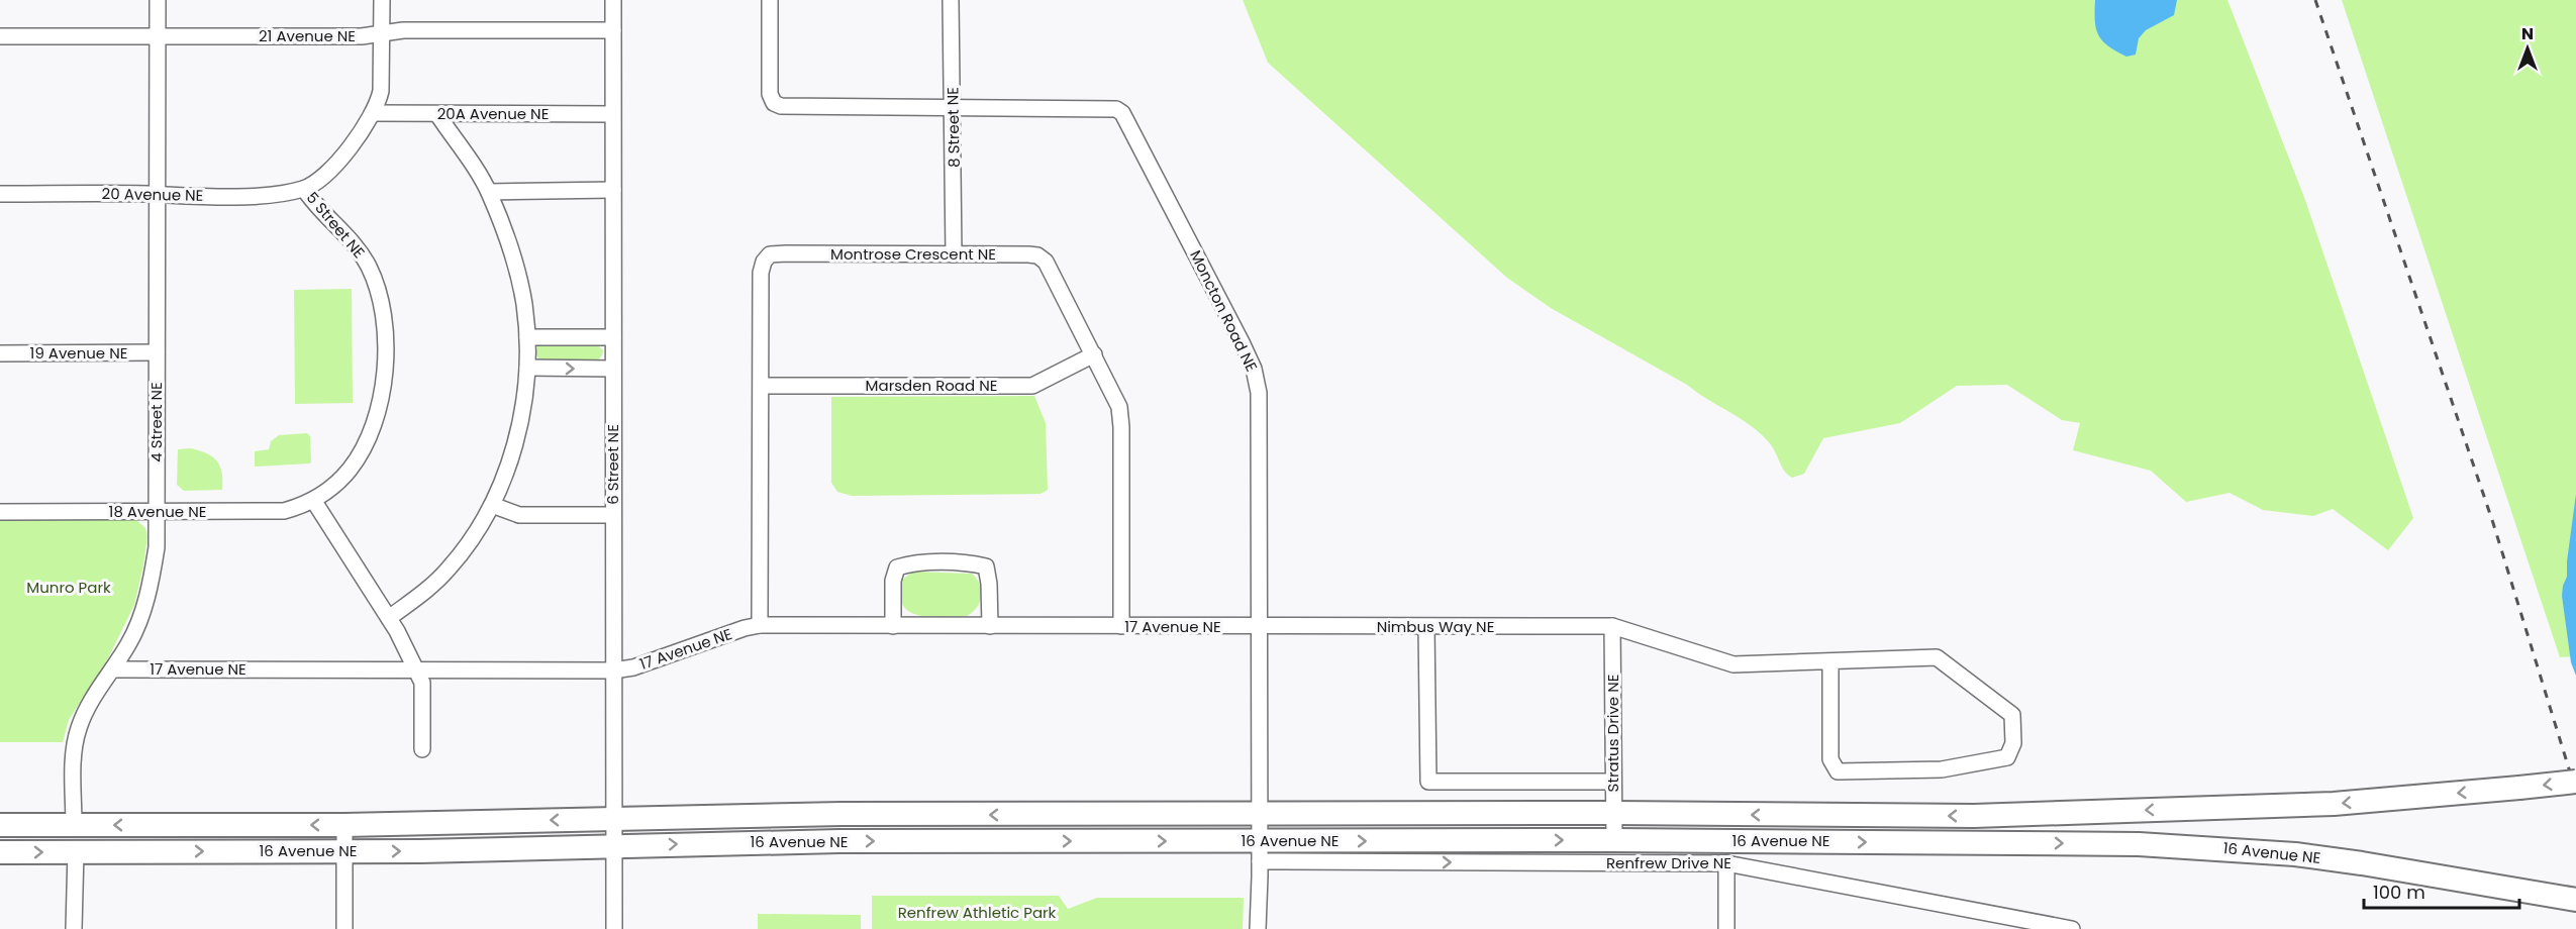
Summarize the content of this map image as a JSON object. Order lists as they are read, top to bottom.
{
  "streets": {
    "highway": ["16 Avenue NE"],
    "street": [
      "21 Avenue NE",
      "20A Avenue NE",
      "8 Street NE",
      "20 Avenue NE",
      "5 Street NE",
      "Montrose Crescent NE",
      "Moncton Road NE",
      "19 Avenue NE",
      "Marsden Road NE",
      "4 Street NE",
      "6 Street NE",
      "18 Avenue NE",
      "17 Avenue NE",
      "Nimbus Way NE",
      "Stratus Drive NE",
      "Renfrew Drive NE"
    ]
  },
  "crossings": [
    ["21 Avenue NE", "5 Street NE"],
    ["21 Avenue NE", "4 Street NE"],
    ["21 Avenue NE", "6 Street NE"],
    ["20A Avenue NE", "5 Street NE"],
    ["20A Avenue NE", "6 Street NE"],
    ["8 Street NE", "Montrose Crescent NE"],
    ["8 Street NE", "Moncton Road NE"],
    ["20 Avenue NE", "5 Street NE"],
    ["20 Avenue NE", "4 Street NE"],
    ["5 Street NE", "18 Avenue NE"],
    ["Montrose Crescent NE", "Marsden Road NE"],
    ["Montrose Crescent NE", "17 Avenue NE"],
    ["Moncton Road NE", "17 Avenue NE"],
    ["Moncton Road NE", "Nimbus Way NE"],
    ["Moncton Road NE", "16 Avenue NE"],
    ["Moncton Road NE", "Renfrew Drive NE"],
    ["19 Avenue NE", "4 Street NE"],
    ["4 Street NE", "18 Avenue NE"],
    ["4 Street NE", "17 Avenue NE"],
    ["4 Street NE", "16 Avenue NE"],
    ["6 Street NE", "17 Avenue NE"],
    ["6 Street NE", "16 Avenue NE"],
    ["17 Avenue NE", "Nimbus Way NE"],
    ["Nimbus Way NE", "Stratus Drive NE"],
    ["Stratus Drive NE", "16 Avenue NE"],
    ["16 Avenue NE", "Renfrew Drive NE"]
  ],
  "one_way": ["Renfrew Drive NE"],
  "parks": ["Munro Park", "Renfrew Athletic Park"],
  "scale_bar": "100 m",
  "north": "top"
}
